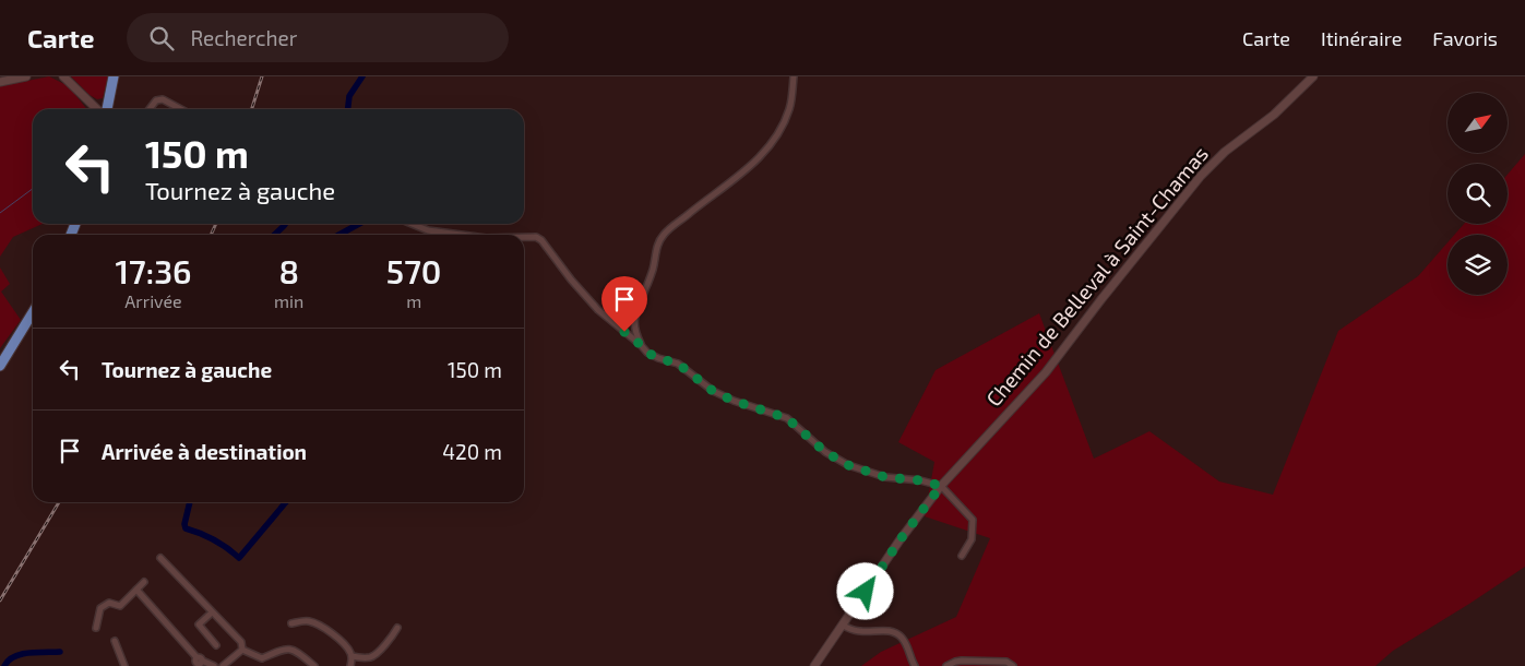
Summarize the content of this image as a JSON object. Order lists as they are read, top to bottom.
{
  "streets": {
    "street": ["Chemin de Belleval à Saint-Chamas"]
  },
  "north": "top right",
  "page": {
    "header": "Carte",
    "search": "Rechercher",
    "nav": ["Carte", "Itinéraire", "Favoris"],
    "turn": ["150 m", "Tournez à gauche"],
    "eta": [
      "17:36",
      "Arrivée",
      "8",
      "min",
      "570",
      "m"
    ],
    "list": [
      {
        "name": "Tournez à gauche",
        "value": "150 m"
      },
      {
        "name": "Arrivée à destination",
        "value": "420 m"
      }
    ]
  }
}
